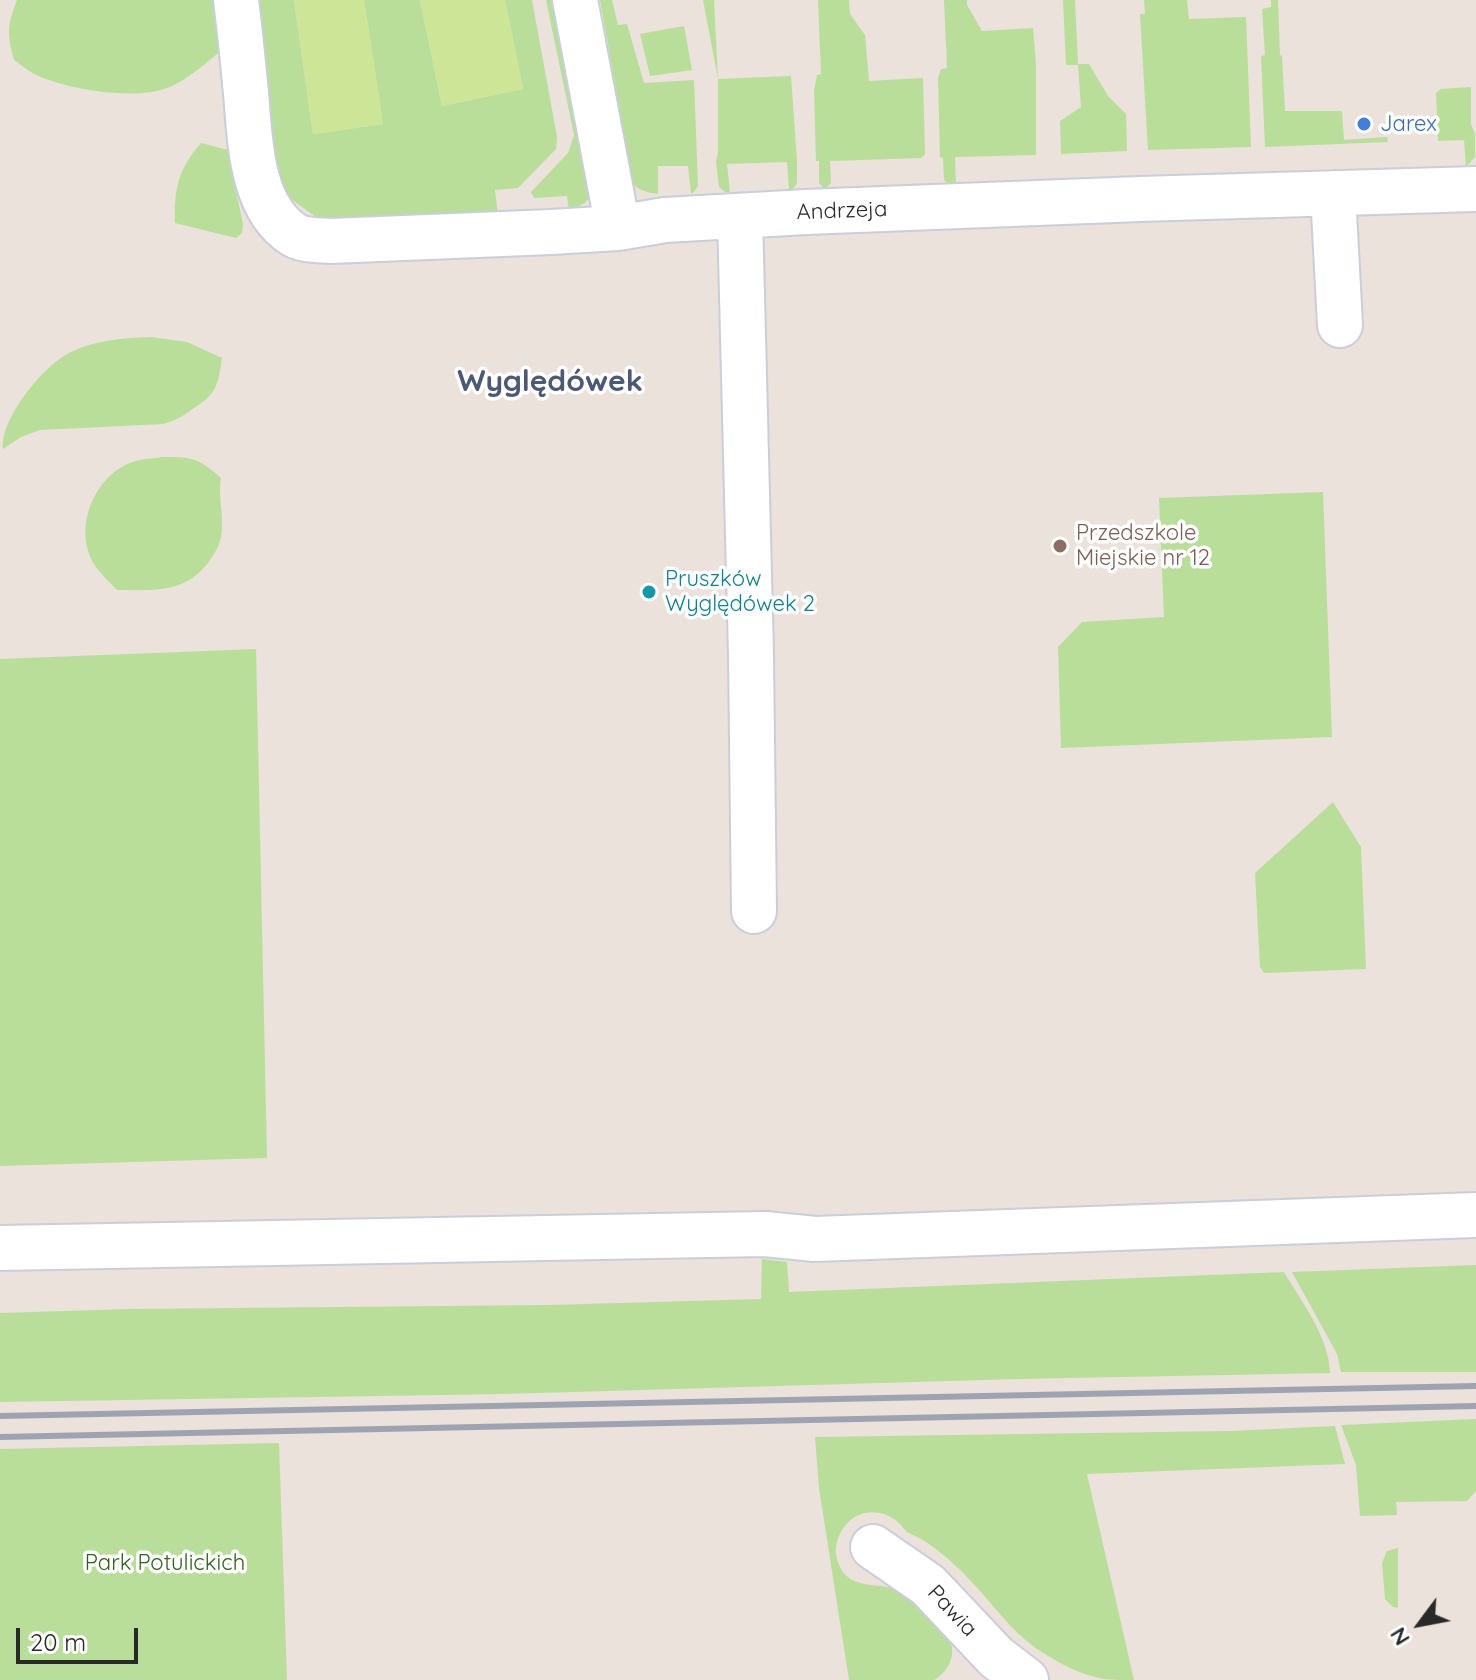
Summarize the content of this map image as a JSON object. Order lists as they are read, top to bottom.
{
  "streets": {
    "street": ["Andrzeja", "Pawia"]
  },
  "districts": ["Wyględówek"],
  "parks": ["Park Potulickich"],
  "places": ["Jarex", "Przedszkole Miejskie nr 12", "Pruszków Wyględówek 2"],
  "scale_bar": "20 m",
  "north": "bottom left"
}
